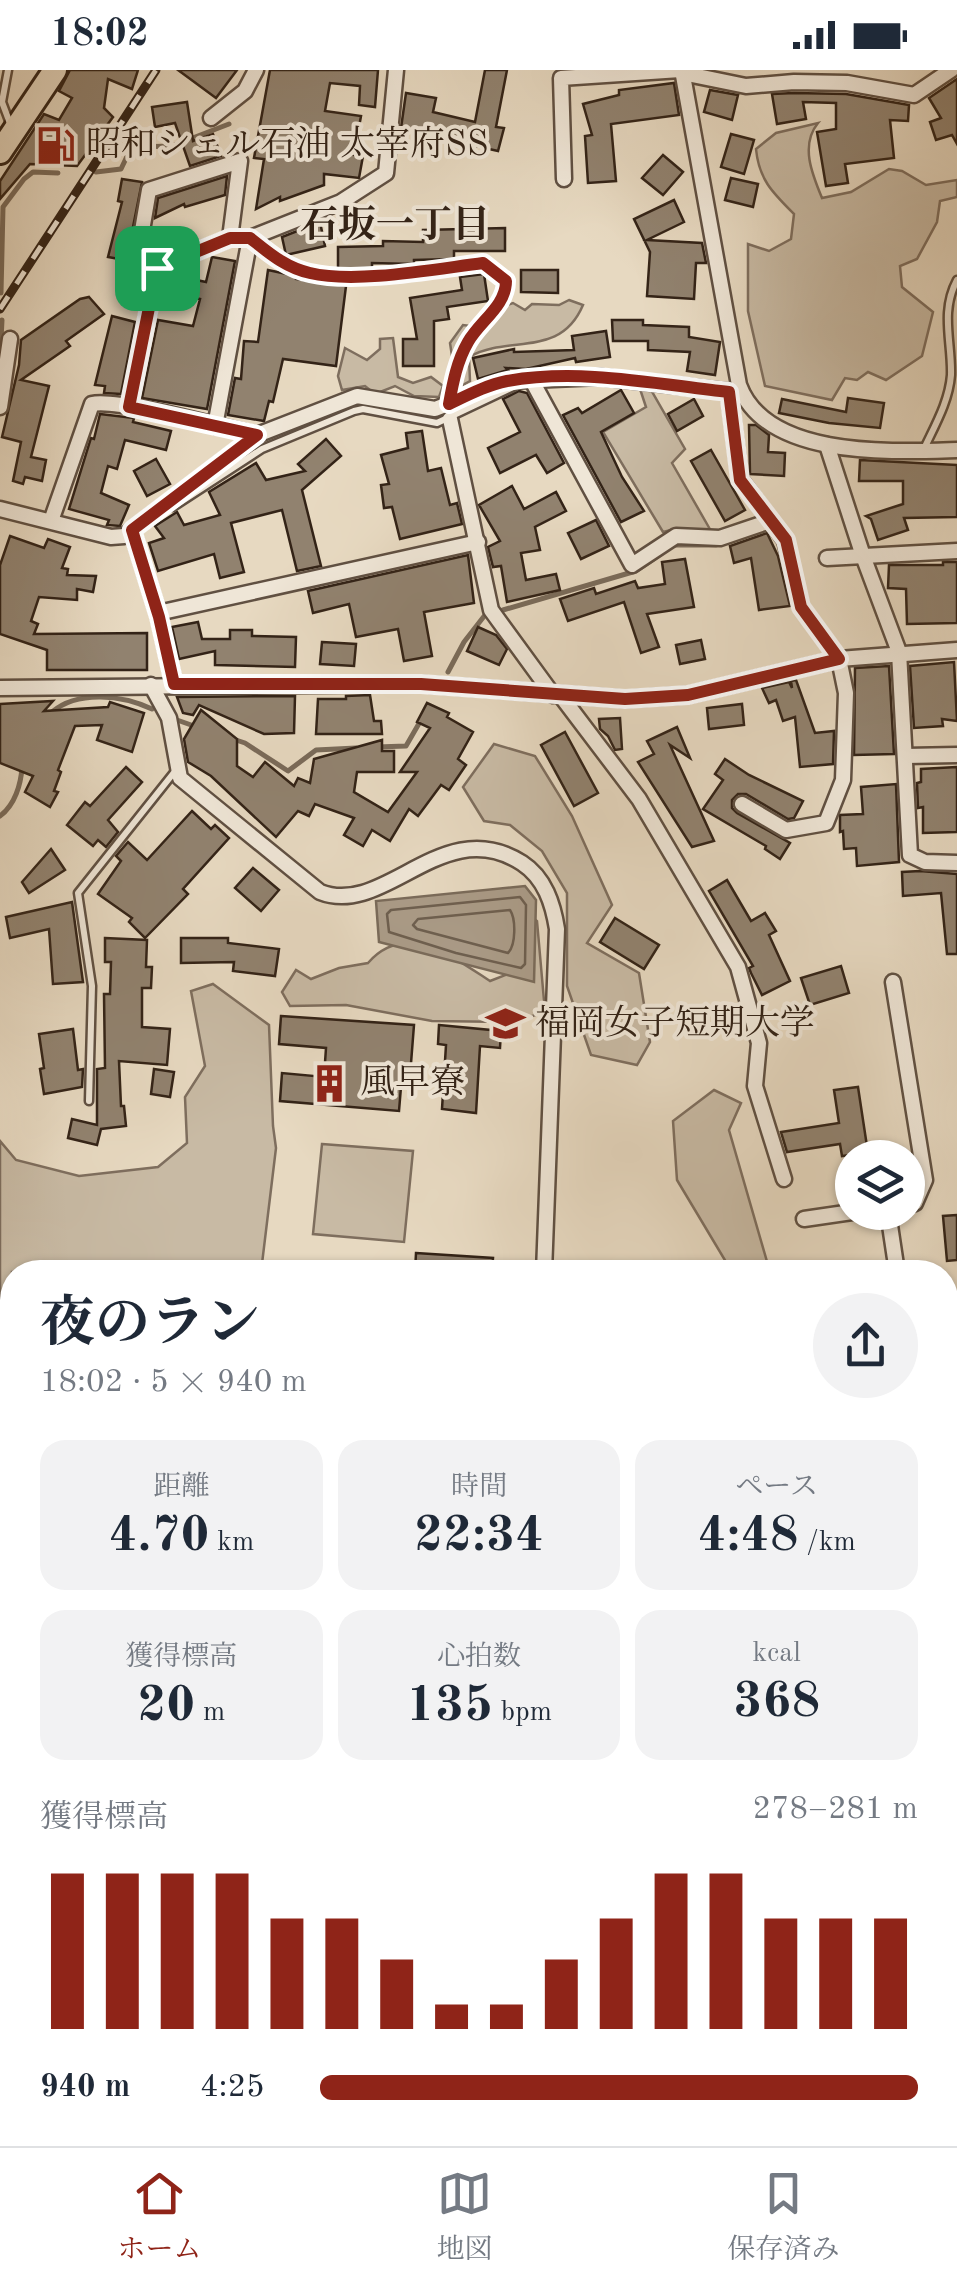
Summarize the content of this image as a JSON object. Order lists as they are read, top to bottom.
{
  "districts": ["石坂一丁目"],
  "places": {
    "fuel station": ["昭和シェル石油 太宰府SS"],
    "school or university": ["福岡女子短期大学"],
    "building": ["風早寮"]
  },
  "page": {
    "status": "18:02",
    "heading": ["夜のラン", "18:02 · 5 × 940 m"],
    "stats": [
      ["距離", "4.70 km"],
      ["時間", "22:34"],
      ["ペース", "4:48 /km"],
      ["獲得標高", "20 m"],
      ["心拍数", "135 bpm"],
      ["kcal", "368"]
    ],
    "chart": ["獲得標高", "278–281 m"],
    "list": [
      {
        "name": "940 m",
        "note": "4:25"
      }
    ],
    "tabs": ["ホーム", "地図", "保存済み"]
  }
}
